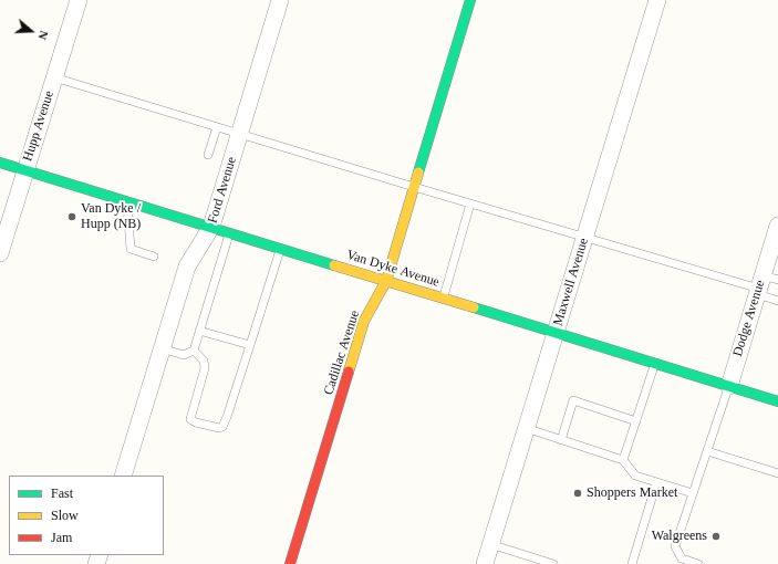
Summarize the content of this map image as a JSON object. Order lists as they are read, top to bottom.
{
  "streets": {
    "main road": ["Van Dyke Avenue", "Cadillac Avenue"],
    "street": [
      "Hupp Avenue",
      "Ford Avenue",
      "Maxwell Avenue",
      "Dodge Avenue"
    ]
  },
  "crossings": [
    ["Hupp Avenue", "Van Dyke Avenue"],
    ["Ford Avenue", "Van Dyke Avenue"],
    ["Van Dyke Avenue", "Maxwell Avenue"],
    ["Van Dyke Avenue", "Dodge Avenue"],
    ["Van Dyke Avenue", "Cadillac Avenue"]
  ],
  "places": ["Van Dyke / Hupp (NB)", "Shoppers Market", "Walgreens"],
  "legend": ["Fast", "Slow", "Jam"],
  "north": "right"
}
